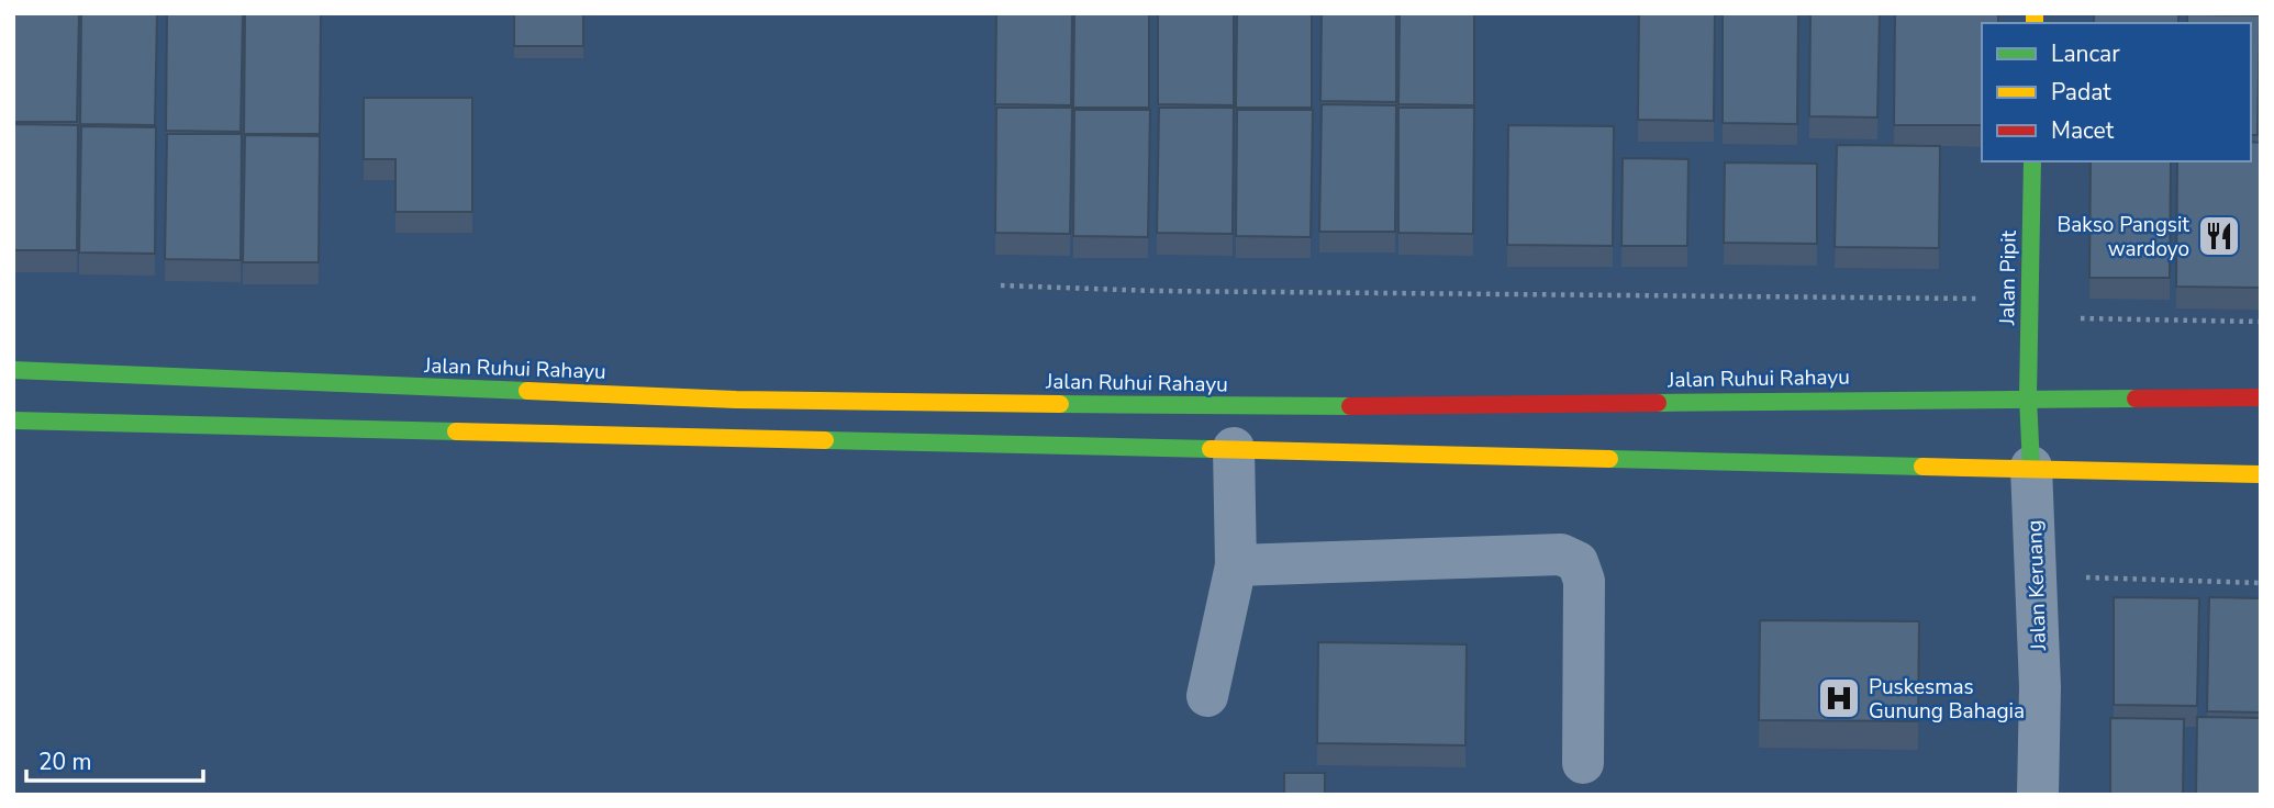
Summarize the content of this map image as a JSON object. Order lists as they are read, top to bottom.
{
  "streets": {
    "main road": ["Jalan Pipit", "Jalan Ruhui Rahayu"],
    "street": ["Jalan Keruang"]
  },
  "crossings": [
    ["Jalan Pipit", "Jalan Ruhui Rahayu"],
    ["Jalan Pipit", "Jalan Keruang"]
  ],
  "places": {
    "restaurant": ["Bakso Pangsit wardoyo"],
    "hospital": ["Puskesmas Gunung Bahagia"]
  },
  "legend": ["Lancar", "Padat", "Macet"],
  "scale_bar": "20 m"
}
